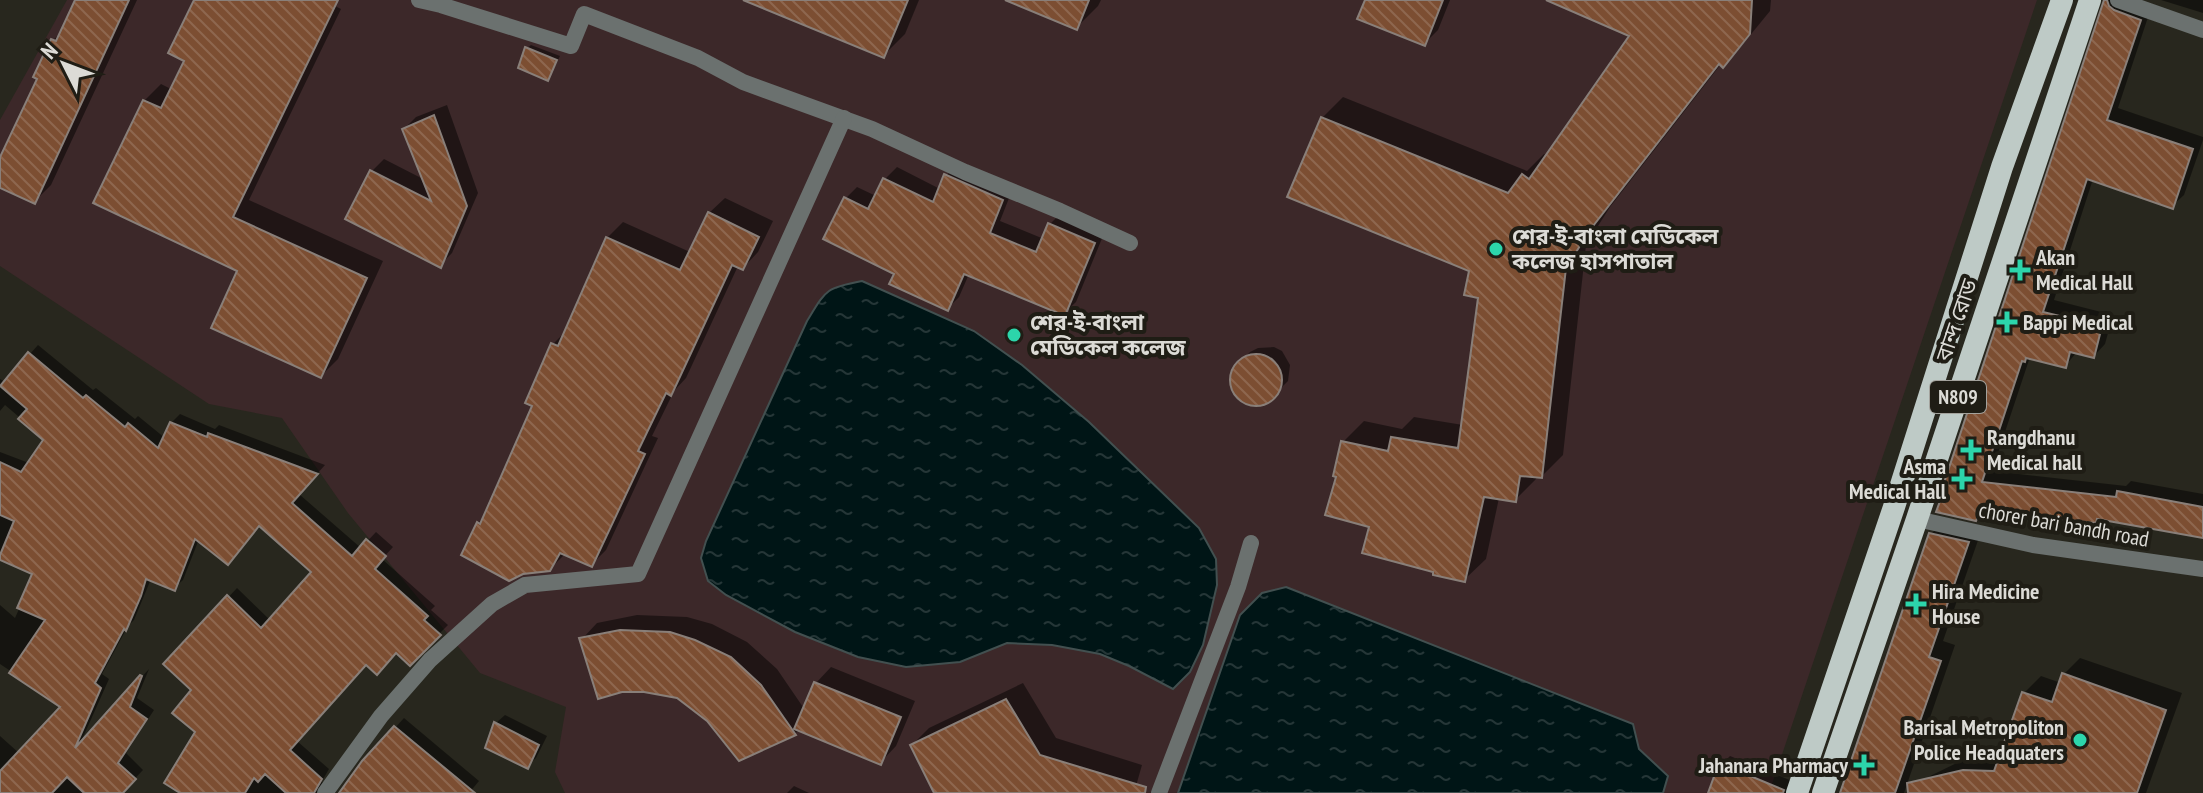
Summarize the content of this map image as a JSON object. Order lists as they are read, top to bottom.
{
  "streets": {
    "highway": ["বান্দ রোড", "N809"],
    "street": ["chorer bari bandh road"]
  },
  "crossings": [
    ["বান্দ রোড", "chorer bari bandh road"]
  ],
  "places": {
    "other": ["শের-ই-বাংলা মেডিকেল কলেজ হাসপাতাল", "শের-ই-বাংলা মেডিকেল কলেজ", "Barisal Metropoliton Police Headquaters"],
    "health": [
      "Akan Medical Hall",
      "Bappi Medical",
      "Rangdhanu Medical hall",
      "Asma Medical Hall",
      "Hira Medicine House",
      "Jahanara Pharmacy"
    ]
  },
  "north": "top left"
}
